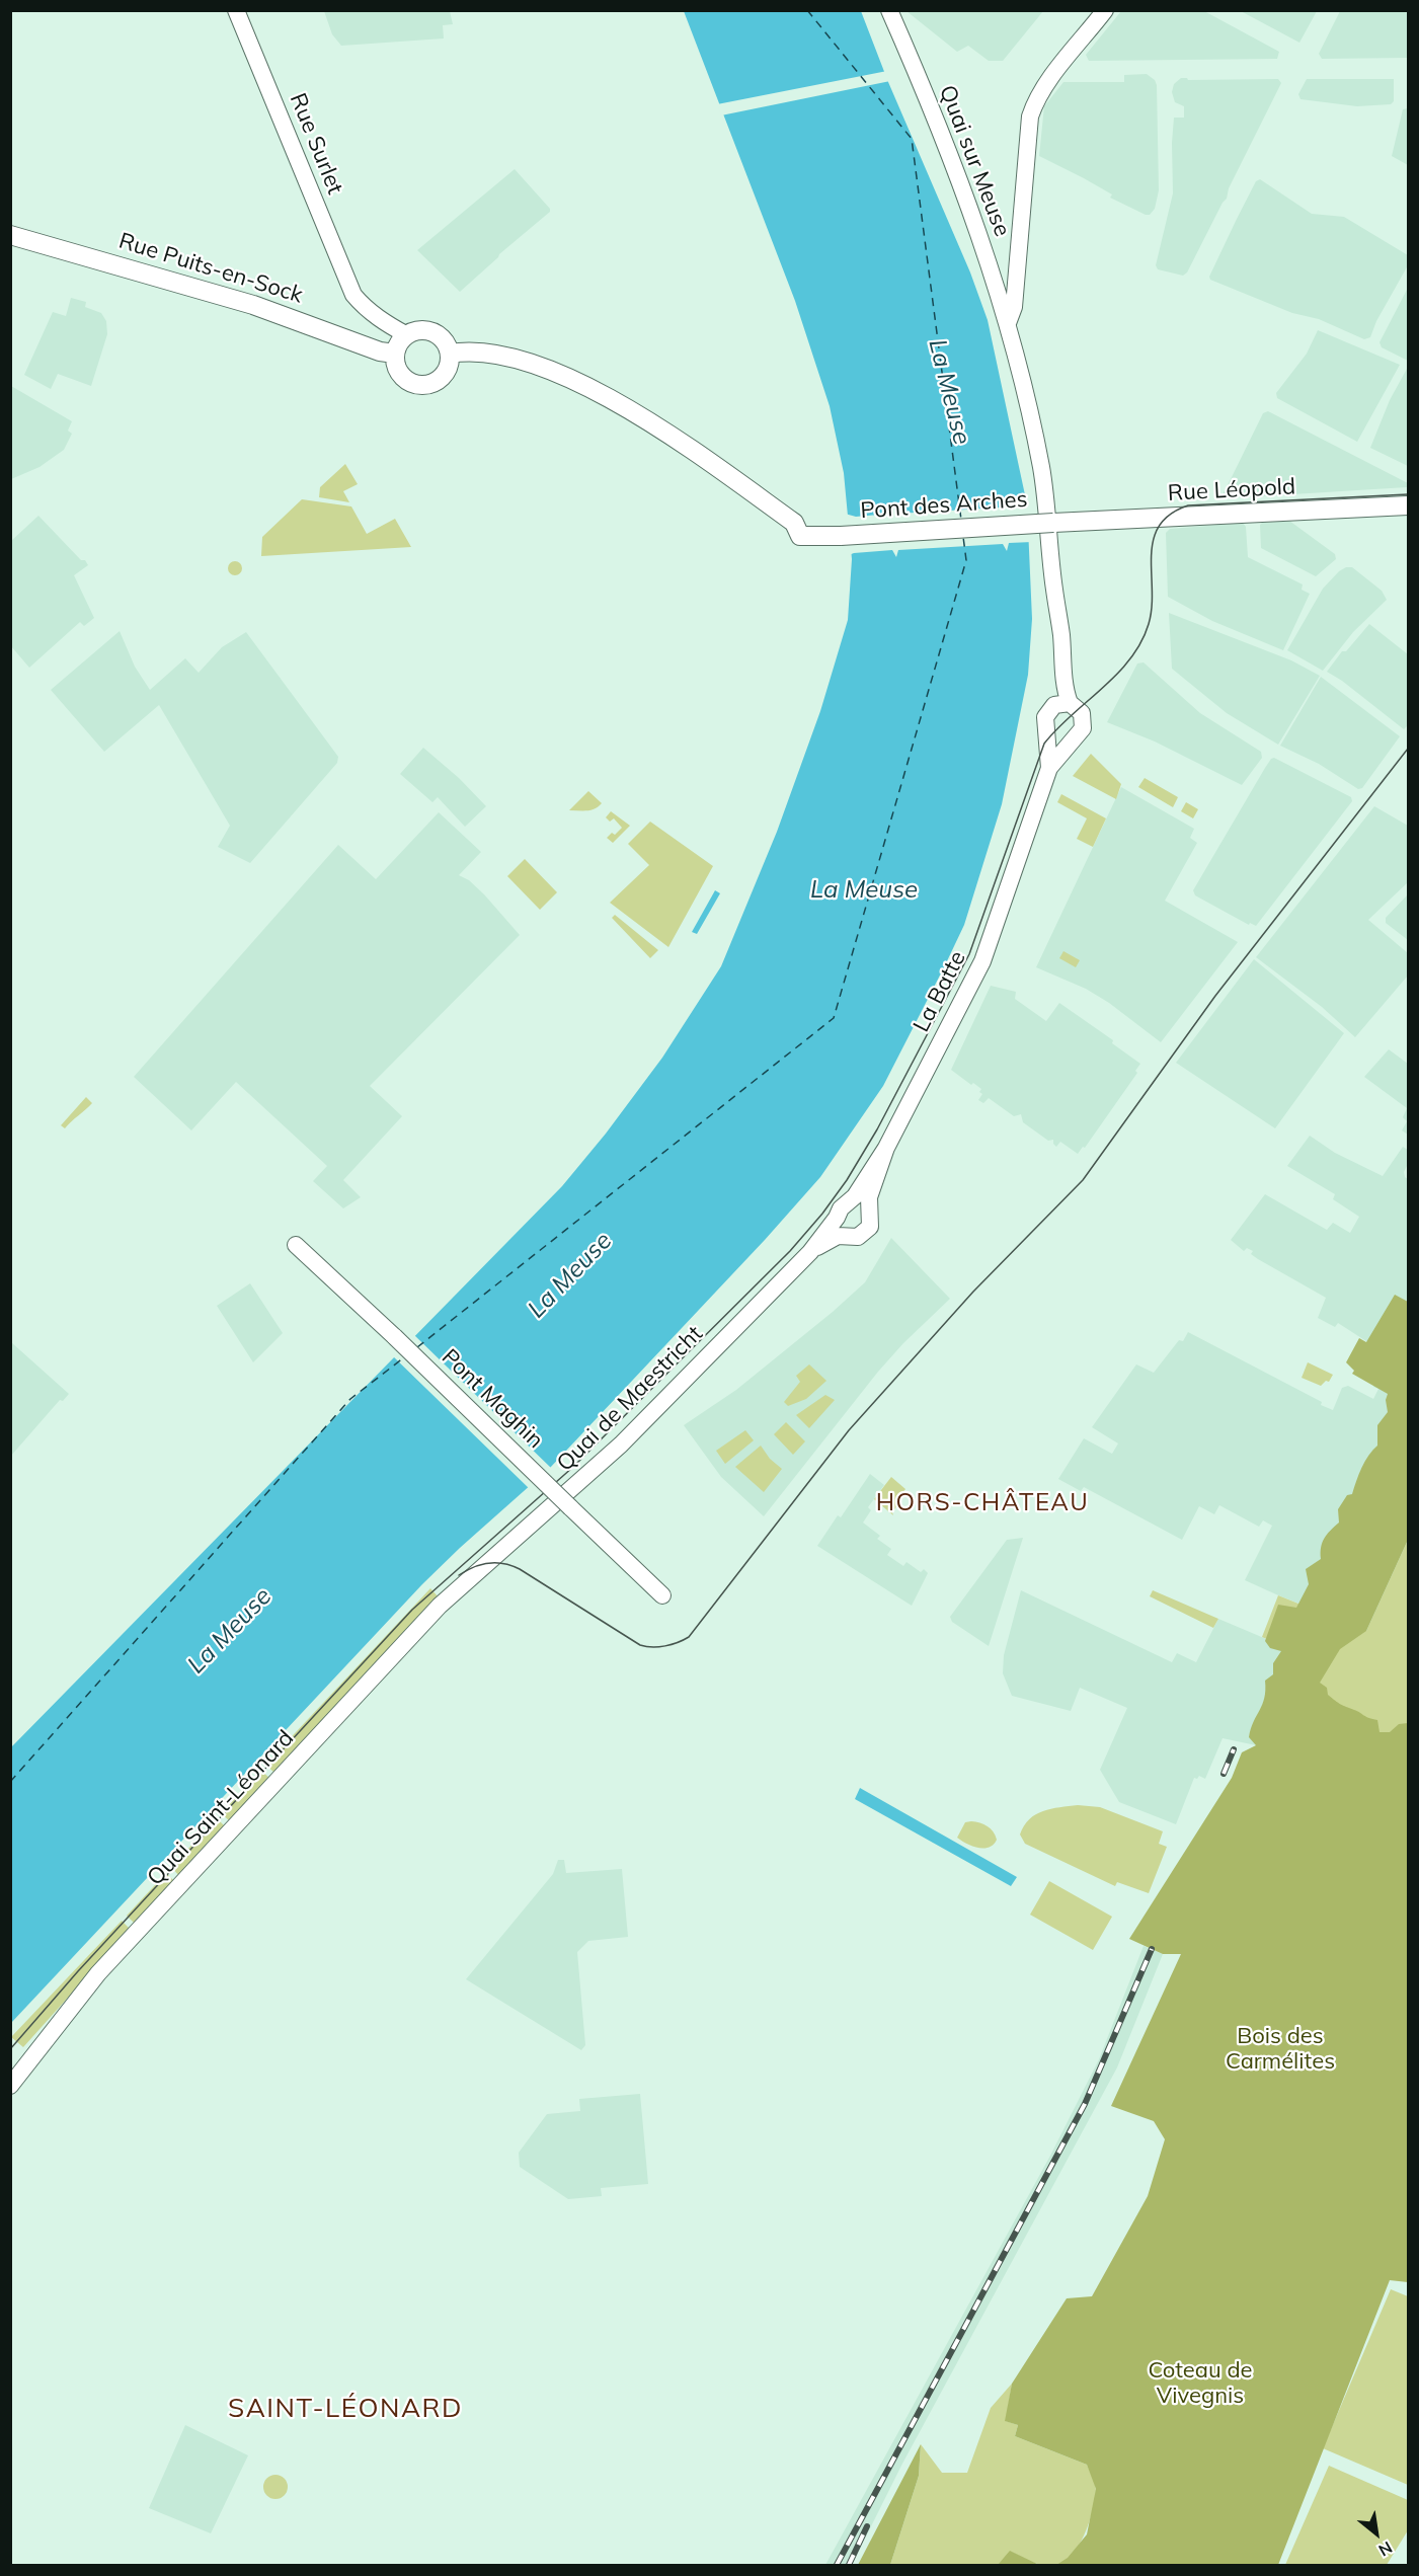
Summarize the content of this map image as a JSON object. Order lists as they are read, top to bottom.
{
  "streets": {
    "main road": [
      "Rue Surlet",
      "Quai sur Meuse",
      "Rue Puits-en-Sock",
      "Rue Léopold",
      "Pont des Arches",
      "La Batte",
      "Pont Maghin",
      "Quai de Maestricht",
      "Quai Saint-Léonard"
    ]
  },
  "crossings": [
    ["Rue Surlet", "Rue Puits-en-Sock"],
    ["Rue Surlet", "Pont des Arches"],
    ["Quai sur Meuse", "Rue Léopold"],
    ["Quai sur Meuse", "Pont des Arches"],
    ["Rue Puits-en-Sock", "Pont des Arches"],
    ["Rue Léopold", "Pont des Arches"],
    ["La Batte", "Quai de Maestricht"],
    ["Quai de Maestricht", "Quai Saint-Léonard"]
  ],
  "districts": ["HORS-CHÂTEAU", "SAINT-LÉONARD"],
  "water": ["La Meuse"],
  "parks": ["Bois des Carmélites", "Coteau de Vivegnis"],
  "north": "bottom right"
}
